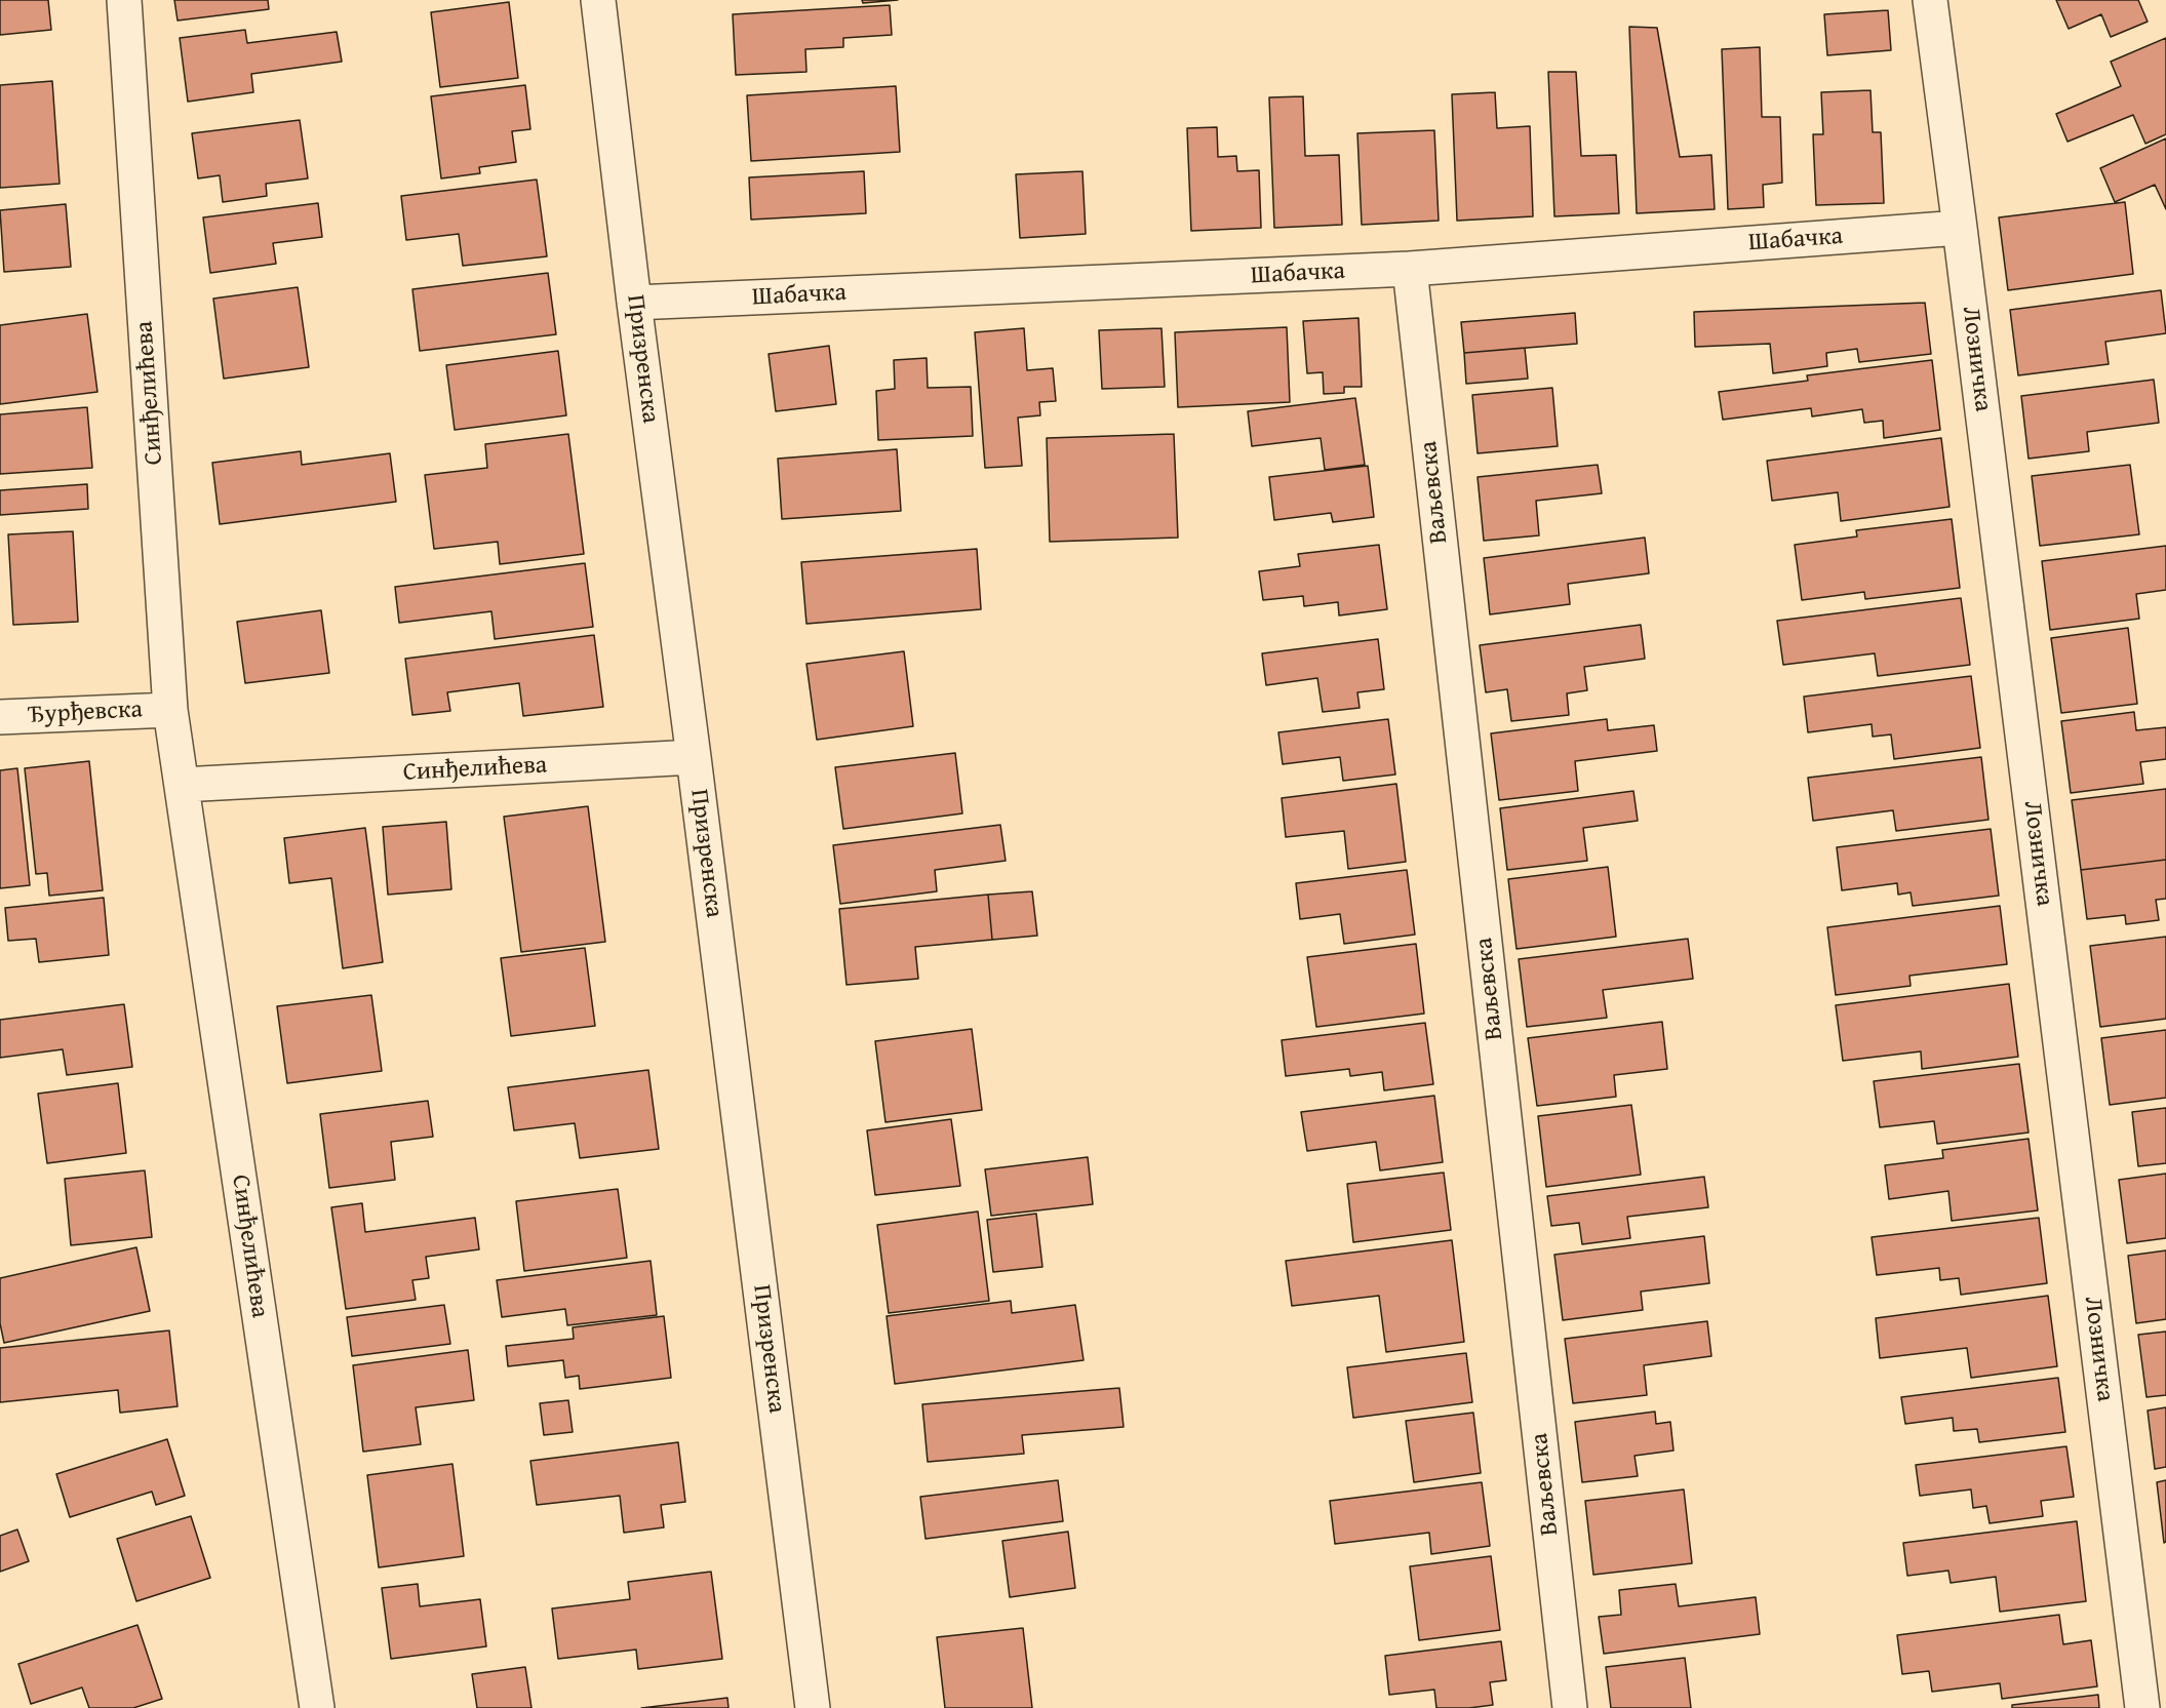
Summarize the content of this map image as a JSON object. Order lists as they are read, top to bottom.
{
  "streets": {
    "street": [
      "Шабачка",
      "Призренска",
      "Лозничка",
      "Синђелићева",
      "Ваљевска",
      "Ђурђевска"
    ]
  },
  "crossings": [
    ["Шабачка", "Призренска"],
    ["Шабачка", "Лозничка"],
    ["Шабачка", "Ваљевска"],
    ["Призренска", "Синђелићева"],
    ["Синђелићева", "Ђурђевска"]
  ]
}
